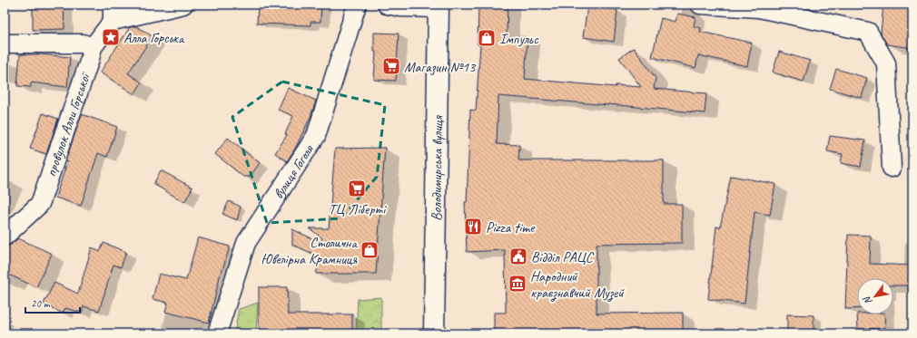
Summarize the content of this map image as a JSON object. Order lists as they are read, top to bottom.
{
  "streets": {
    "main road": ["Володимирська вулиця"],
    "street": ["провулок Алли Горської", "вулиця Гоголя"]
  },
  "places": {
    "place": ["Алла Горська"],
    "shop": ["Імпульс", "Столична Ювелірна Крамниця"],
    "supermarket": ["Магазин №13", "ТЦ Ліберті"],
    "restaurant": ["Pizza time"],
    "public building": ["Відділ РАЦС"],
    "museum": ["Народний краєзнавчий Музей"]
  },
  "scale_bar": "20 m",
  "north": "bottom left"
}
